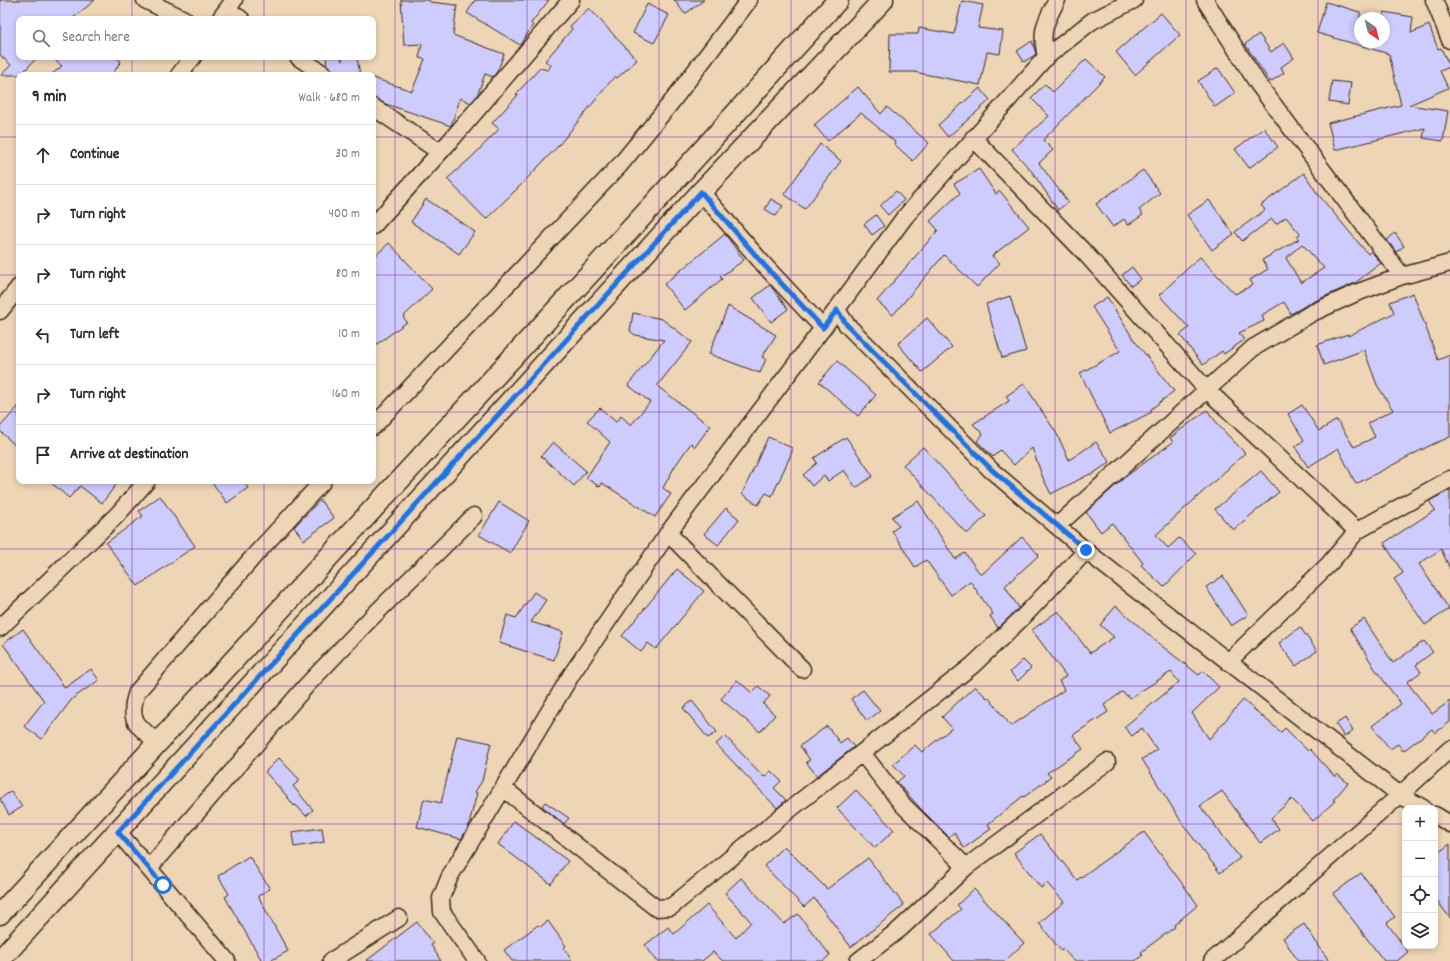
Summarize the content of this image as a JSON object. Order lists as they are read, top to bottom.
{
  "north": "bottom right",
  "page": {
    "search": "Search here",
    "heading": ["9 min", "Walk · 680 m"],
    "list": [
      ["Continue", "30 m"],
      ["Turn right", "400 m"],
      ["Turn right", "80 m"],
      ["Turn left", "10 m"],
      ["Turn right", "160 m"],
      "Arrive at destination"
    ],
    "map_buttons": ["+", "−"]
  }
}
